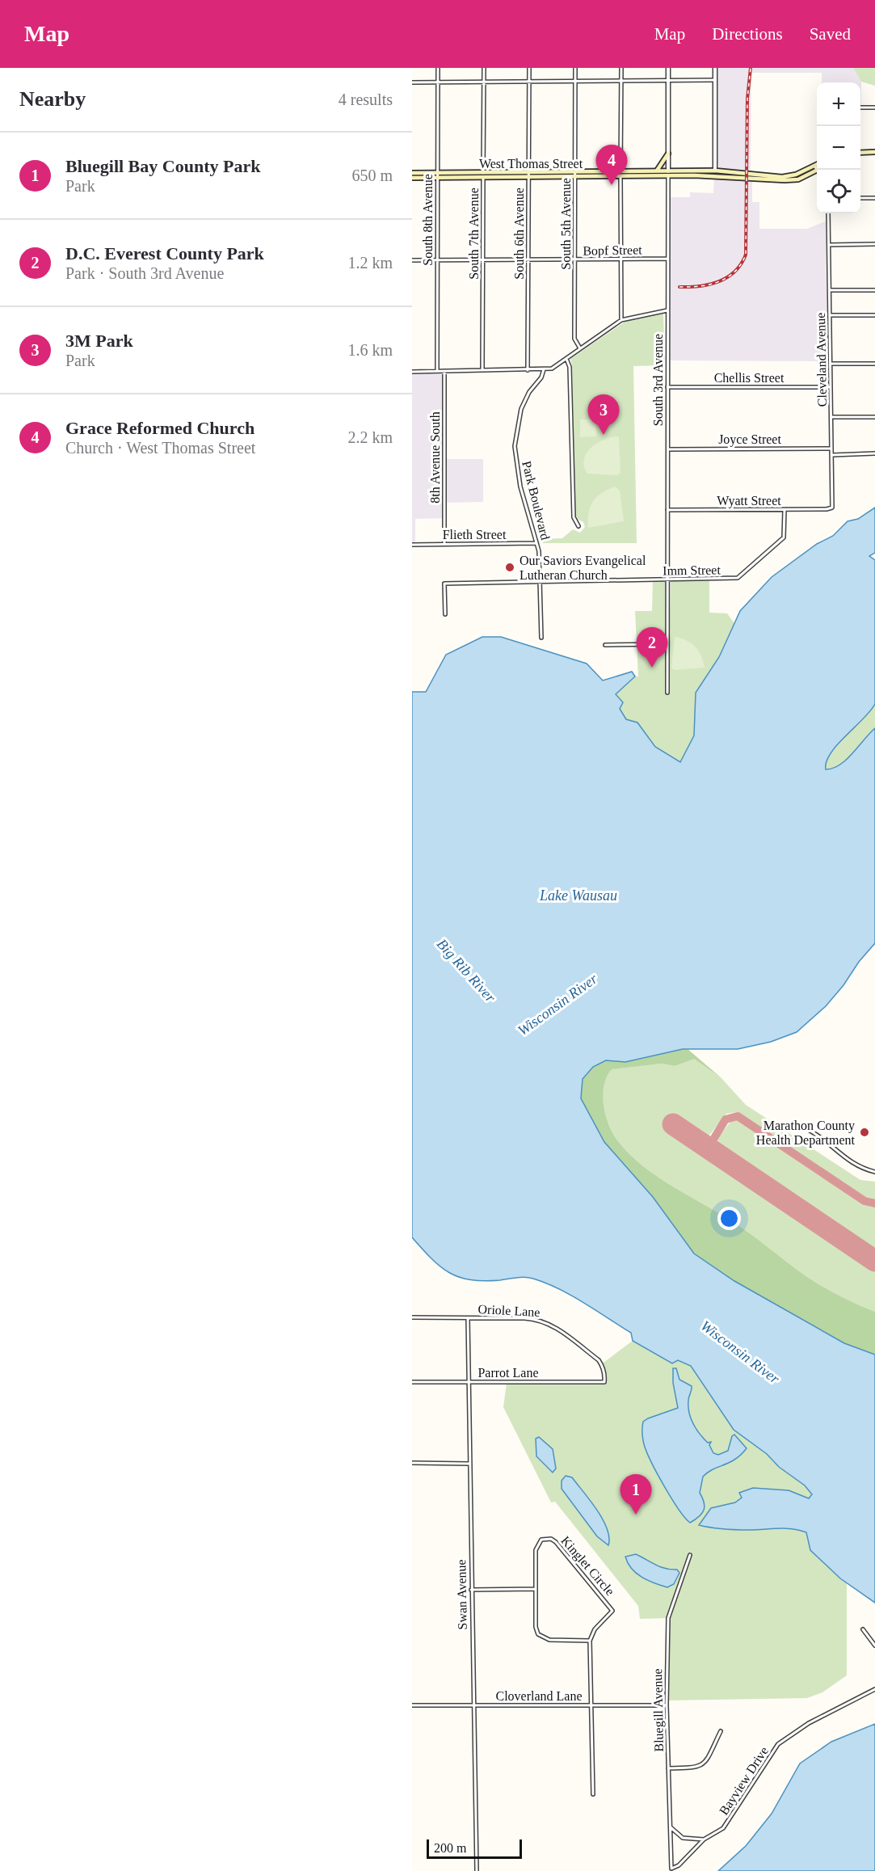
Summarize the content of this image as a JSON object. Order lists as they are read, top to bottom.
{
  "streets": {
    "main road": ["West Thomas Street"],
    "street": [
      "South 8th Avenue",
      "South 5th Avenue",
      "South 7th Avenue",
      "South 6th Avenue",
      "Bopf Street",
      "Cleveland Avenue",
      "Chellis Street",
      "South 3rd Avenue",
      "Joyce Street",
      "8th Avenue South",
      "Park Boulevard",
      "Wyatt Street",
      "Flieth Street",
      "Imm Street",
      "Oriole Lane",
      "Parrot Lane",
      "Kinglet Circle",
      "Swan Avenue",
      "Cloverland Lane",
      "Bluegill Avenue",
      "Bayview Drive"
    ]
  },
  "crossings": [
    ["West Thomas Street", "South 8th Avenue"],
    ["West Thomas Street", "South 5th Avenue"],
    ["West Thomas Street", "South 7th Avenue"],
    ["West Thomas Street", "South 6th Avenue"],
    ["West Thomas Street", "South 3rd Avenue"],
    ["South 8th Avenue", "Bopf Street"],
    ["South 5th Avenue", "Bopf Street"],
    ["South 7th Avenue", "Bopf Street"],
    ["South 6th Avenue", "Bopf Street"],
    ["Bopf Street", "South 3rd Avenue"],
    ["Cleveland Avenue", "Chellis Street"],
    ["Cleveland Avenue", "Joyce Street"],
    ["Cleveland Avenue", "Wyatt Street"],
    ["Chellis Street", "South 3rd Avenue"],
    ["South 3rd Avenue", "Joyce Street"],
    ["South 3rd Avenue", "Wyatt Street"],
    ["South 3rd Avenue", "Imm Street"],
    ["8th Avenue South", "Flieth Street"],
    ["Park Boulevard", "Flieth Street"],
    ["Park Boulevard", "Imm Street"],
    ["Wyatt Street", "Imm Street"],
    ["Oriole Lane", "Parrot Lane"],
    ["Oriole Lane", "Swan Avenue"],
    ["Parrot Lane", "Swan Avenue"],
    ["Swan Avenue", "Cloverland Lane"],
    ["Cloverland Lane", "Bluegill Avenue"],
    ["Bluegill Avenue", "Bayview Drive"]
  ],
  "water": ["Lake Wausau", "Big Rib River", "Wisconsin River"],
  "places": ["Our Saviors Evangelical Lutheran Church", "Marathon County Health Department"],
  "scale_bar": "200 m",
  "page": {
    "header": "Map",
    "nav": ["Map", "Directions", "Saved"],
    "heading": ["Nearby", "4 results"],
    "map_buttons": ["+", "−"],
    "list": [
      {
        "mark": "1",
        "name": "Bluegill Bay County Park",
        "note": "Park",
        "value": "650 m"
      },
      {
        "mark": "2",
        "name": "D.C. Everest County Park",
        "note": "Park · South 3rd Avenue",
        "value": "1.2 km"
      },
      {
        "mark": "3",
        "name": "3M Park",
        "note": "Park",
        "value": "1.6 km"
      },
      {
        "mark": "4",
        "name": "Grace Reformed Church",
        "note": "Church · West Thomas Street",
        "value": "2.2 km"
      }
    ],
    "pins": [
      "4",
      "3",
      "2",
      "1"
    ],
    "scale": "200 m"
  }
}
